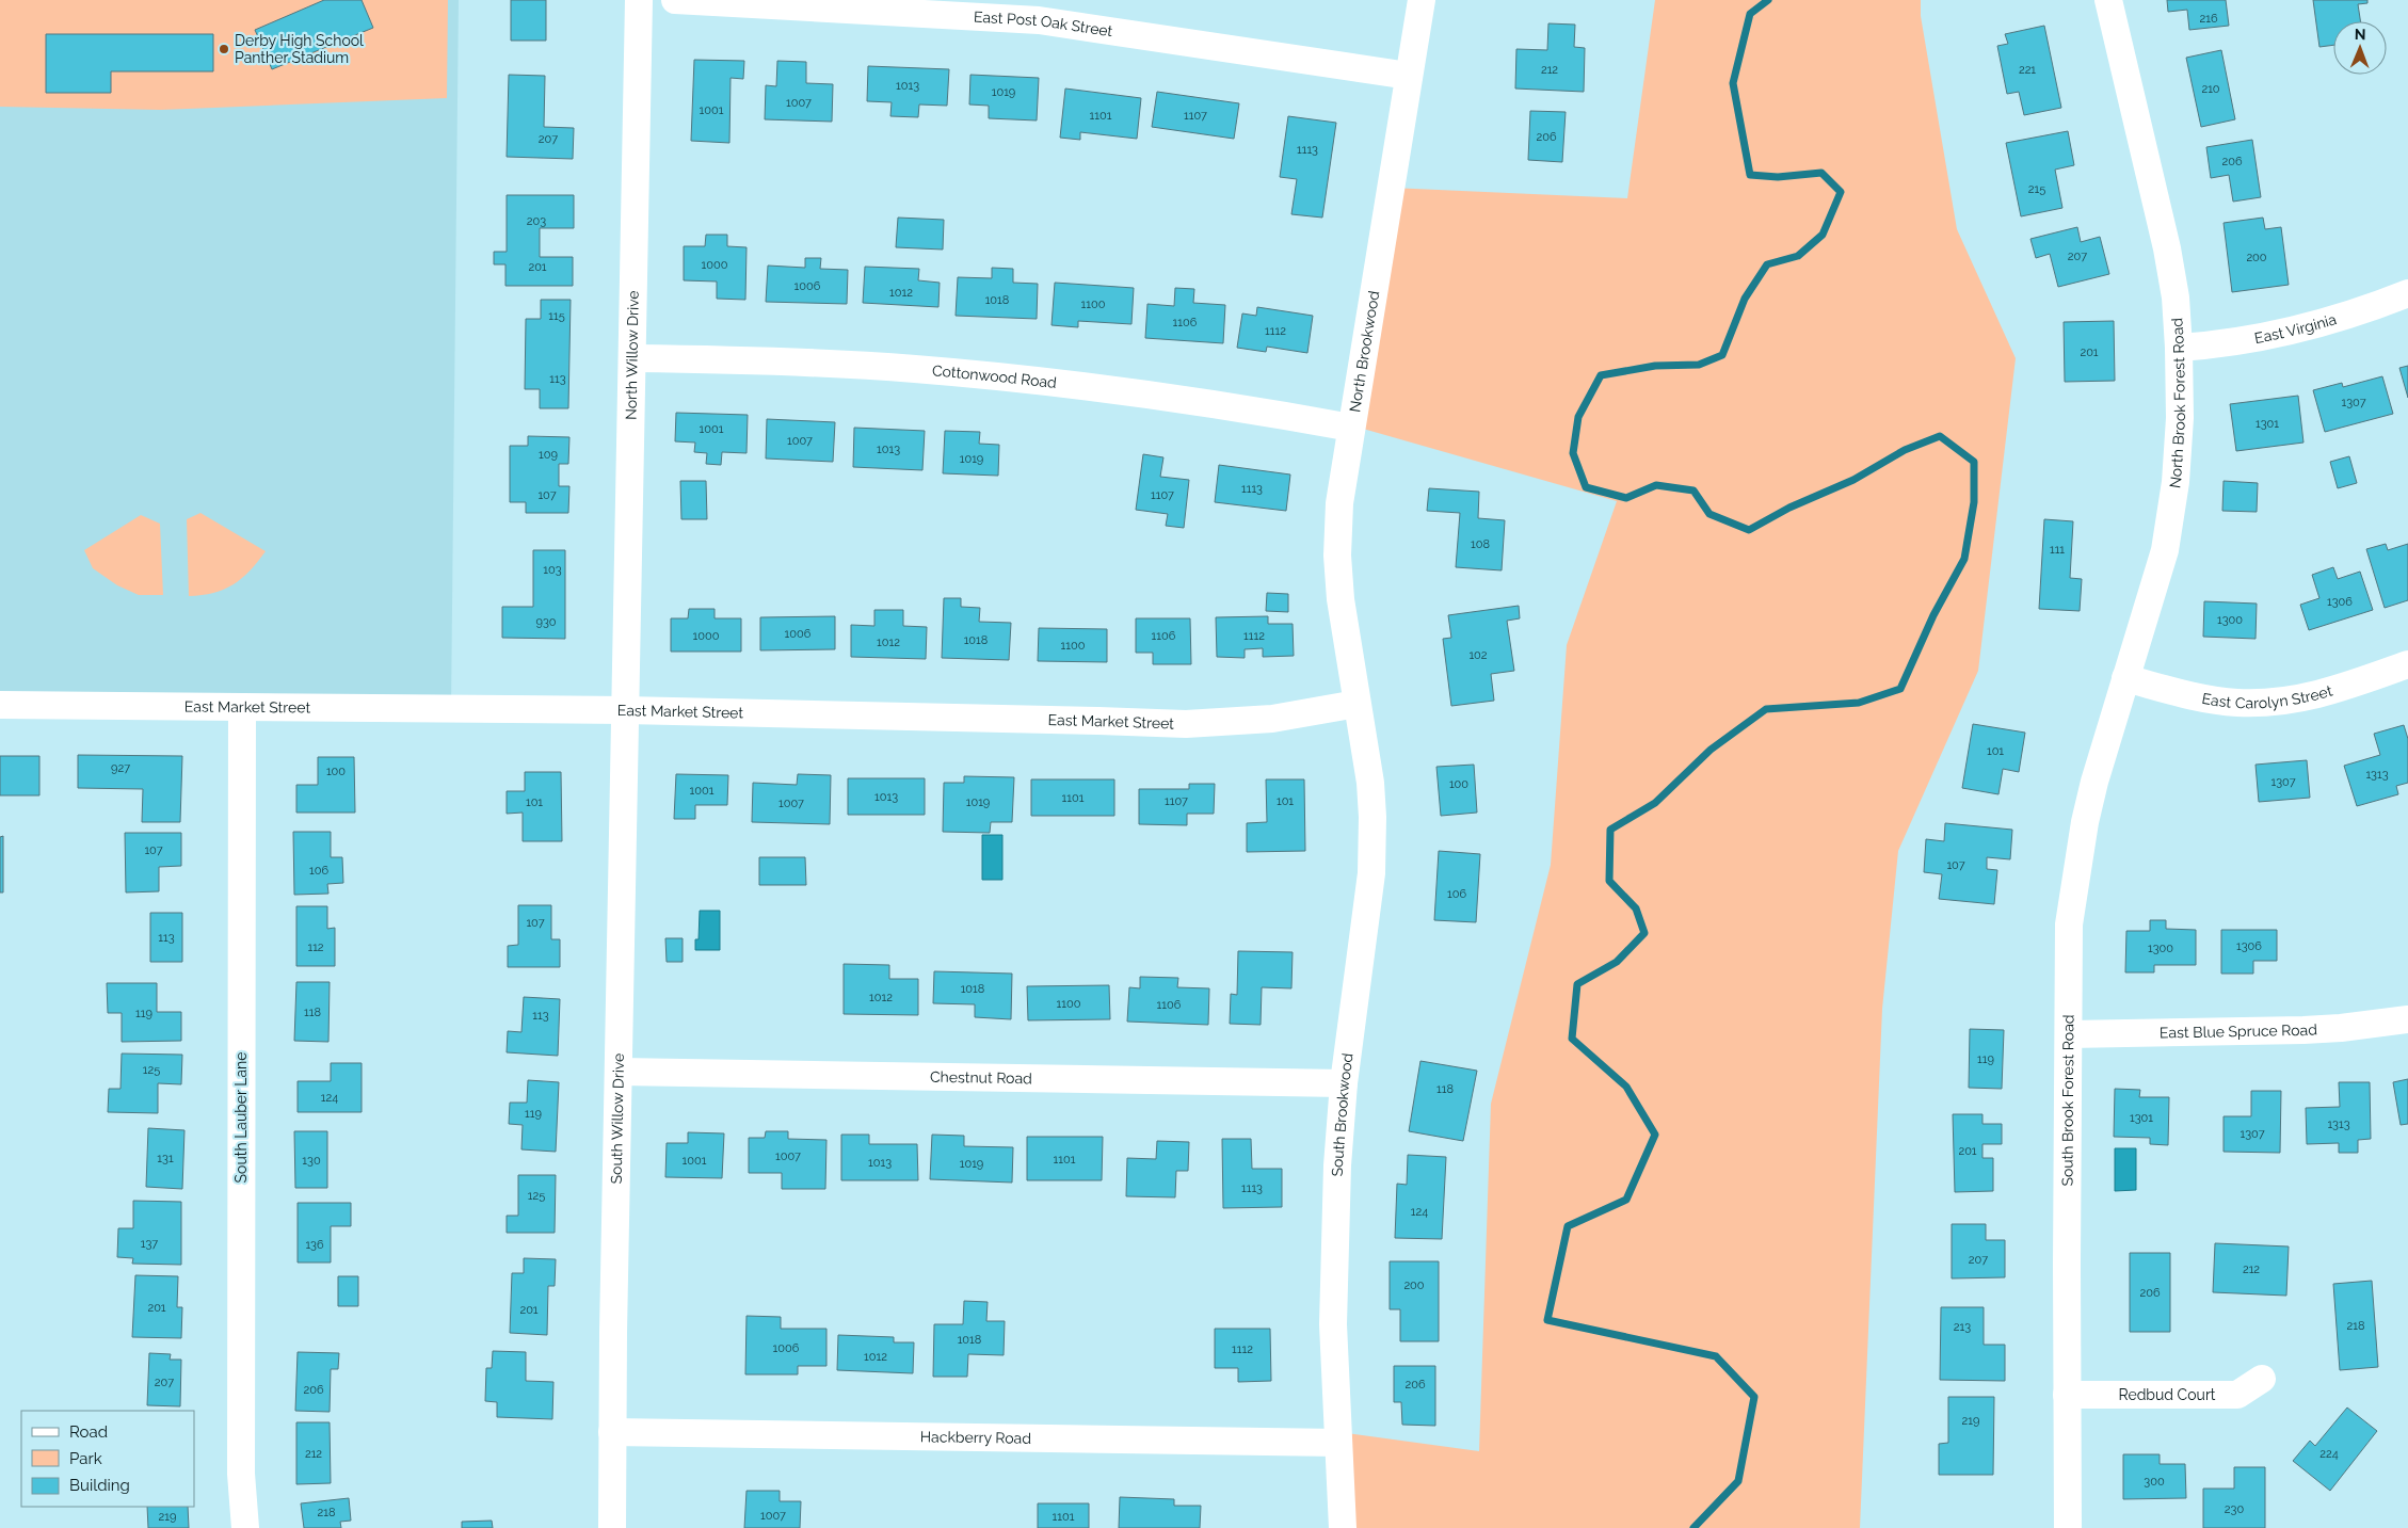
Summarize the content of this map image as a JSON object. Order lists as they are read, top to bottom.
{
  "streets": {
    "street": [
      "East Post Oak Street",
      "East Virginia",
      "North Brookwood",
      "North Willow Drive",
      "Cottonwood Road",
      "North Brook Forest Road",
      "East Carolyn Street",
      "East Market Street",
      "East Blue Spruce Road",
      "Chestnut Road",
      "South Brook Forest Road",
      "South Brookwood",
      "South Lauber Lane",
      "South Willow Drive",
      "Redbud Court",
      "Hackberry Road"
    ]
  },
  "crossings": [
    ["East Post Oak Street", "North Brookwood"],
    ["East Virginia", "North Brook Forest Road"],
    ["North Brookwood", "Cottonwood Road"],
    ["North Brookwood", "East Market Street"],
    ["North Brookwood", "South Brookwood"],
    ["North Willow Drive", "Cottonwood Road"],
    ["North Willow Drive", "East Market Street"],
    ["North Willow Drive", "South Willow Drive"],
    ["North Brook Forest Road", "East Carolyn Street"],
    ["North Brook Forest Road", "South Brook Forest Road"],
    ["East Carolyn Street", "South Brook Forest Road"],
    ["East Market Street", "South Brookwood"],
    ["East Market Street", "South Lauber Lane"],
    ["East Market Street", "South Willow Drive"],
    ["East Blue Spruce Road", "South Brook Forest Road"],
    ["Chestnut Road", "South Brookwood"],
    ["Chestnut Road", "South Willow Drive"],
    ["South Brook Forest Road", "Redbud Court"],
    ["South Brookwood", "Hackberry Road"],
    ["South Willow Drive", "Hackberry Road"]
  ],
  "places": ["Derby High School Panther Stadium"],
  "house_numbers": [
    "216",
    "212",
    "221",
    "1013",
    "210",
    "1019",
    "1007",
    "1001",
    "1101",
    "1107",
    "206",
    "207",
    "1113",
    "206",
    "215",
    "203",
    "207",
    "200",
    "1000",
    "201",
    "1006",
    "1012",
    "1018",
    "1100",
    "115",
    "1106",
    "1112",
    "201",
    "113",
    "1307",
    "1301",
    "1001",
    "1007",
    "1013",
    "109",
    "1019",
    "1113",
    "107",
    "1107",
    "108",
    "111",
    "103",
    "1306",
    "1300",
    "930",
    "1006",
    "1000",
    "1106",
    "1112",
    "1018",
    "1012",
    "1100",
    "102",
    "101",
    "927",
    "100",
    "1313",
    "1307",
    "100",
    "1001",
    "1013",
    "1101",
    "1107",
    "101",
    "101",
    "1019",
    "1007",
    "107",
    "107",
    "106",
    "106",
    "107",
    "113",
    "1306",
    "112",
    "1300",
    "1018",
    "1012",
    "1100",
    "1106",
    "118",
    "119",
    "113",
    "119",
    "125",
    "118",
    "124",
    "119",
    "1301",
    "1313",
    "1307",
    "201",
    "1007",
    "131",
    "1101",
    "130",
    "1001",
    "1013",
    "1019",
    "1113",
    "125",
    "124",
    "137",
    "136",
    "207",
    "212",
    "200",
    "206",
    "201",
    "201",
    "218",
    "213",
    "1018",
    "1006",
    "1112",
    "1012",
    "207",
    "206",
    "206",
    "219",
    "212",
    "224",
    "300",
    "230",
    "218",
    "1007",
    "219",
    "1101"
  ],
  "legend": ["Road", "Park", "Building"],
  "north": "top"
}
